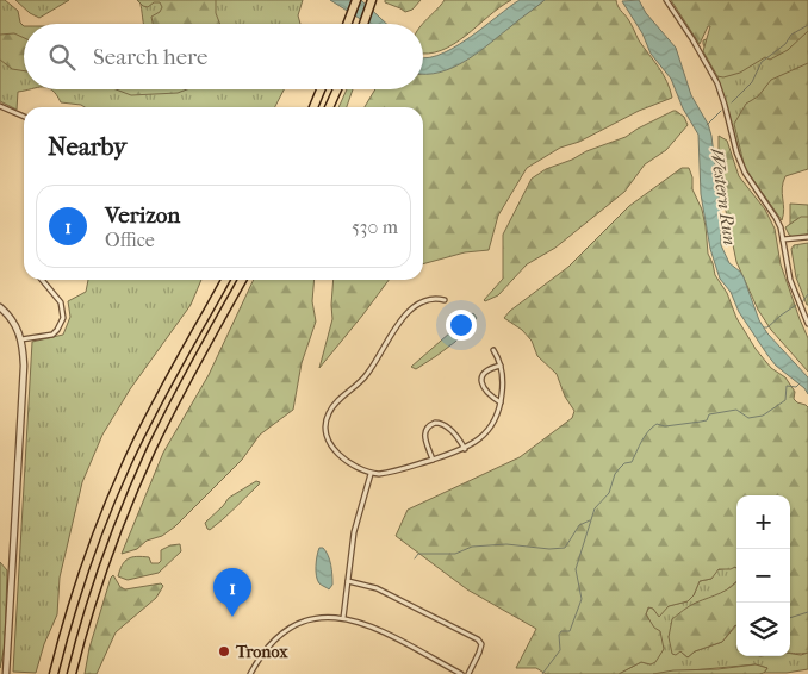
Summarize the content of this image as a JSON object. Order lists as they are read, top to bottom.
{
  "water": ["Western Run"],
  "places": ["Tronox"],
  "page": {
    "search": "Search here",
    "heading": "Nearby",
    "list": [
      {
        "mark": "1",
        "name": "Verizon",
        "note": "Office",
        "value": "530 m"
      }
    ],
    "map_buttons": ["+", "−"],
    "pins": "1"
  }
}
